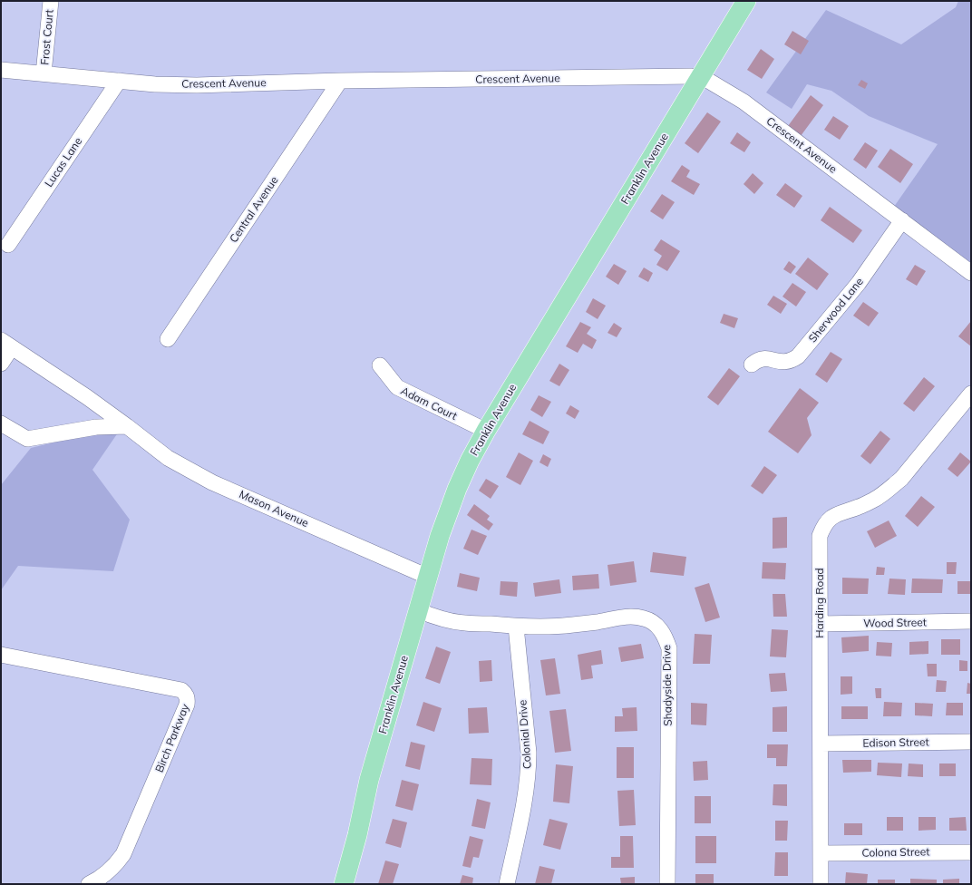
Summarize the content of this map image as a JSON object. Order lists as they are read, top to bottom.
{
  "streets": {
    "main road": ["Franklin Avenue"],
    "street": [
      "Frost Court",
      "Crescent Avenue",
      "Lucas Lane",
      "Central Avenue",
      "Sherwood Lane",
      "Adam Court",
      "Mason Avenue",
      "Harding Road",
      "Wood Street",
      "Shadyside Drive",
      "Colonial Drive",
      "Birch Parkway",
      "Edison Street",
      "Colona Street"
    ]
  },
  "crossings": [
    ["Frost Court", "Crescent Avenue"],
    ["Crescent Avenue", "Lucas Lane"],
    ["Crescent Avenue", "Franklin Avenue"],
    ["Crescent Avenue", "Central Avenue"],
    ["Crescent Avenue", "Sherwood Lane"],
    ["Franklin Avenue", "Adam Court"],
    ["Franklin Avenue", "Mason Avenue"],
    ["Franklin Avenue", "Shadyside Drive"],
    ["Harding Road", "Wood Street"],
    ["Harding Road", "Edison Street"],
    ["Harding Road", "Colona Street"],
    ["Shadyside Drive", "Colonial Drive"]
  ]
}
